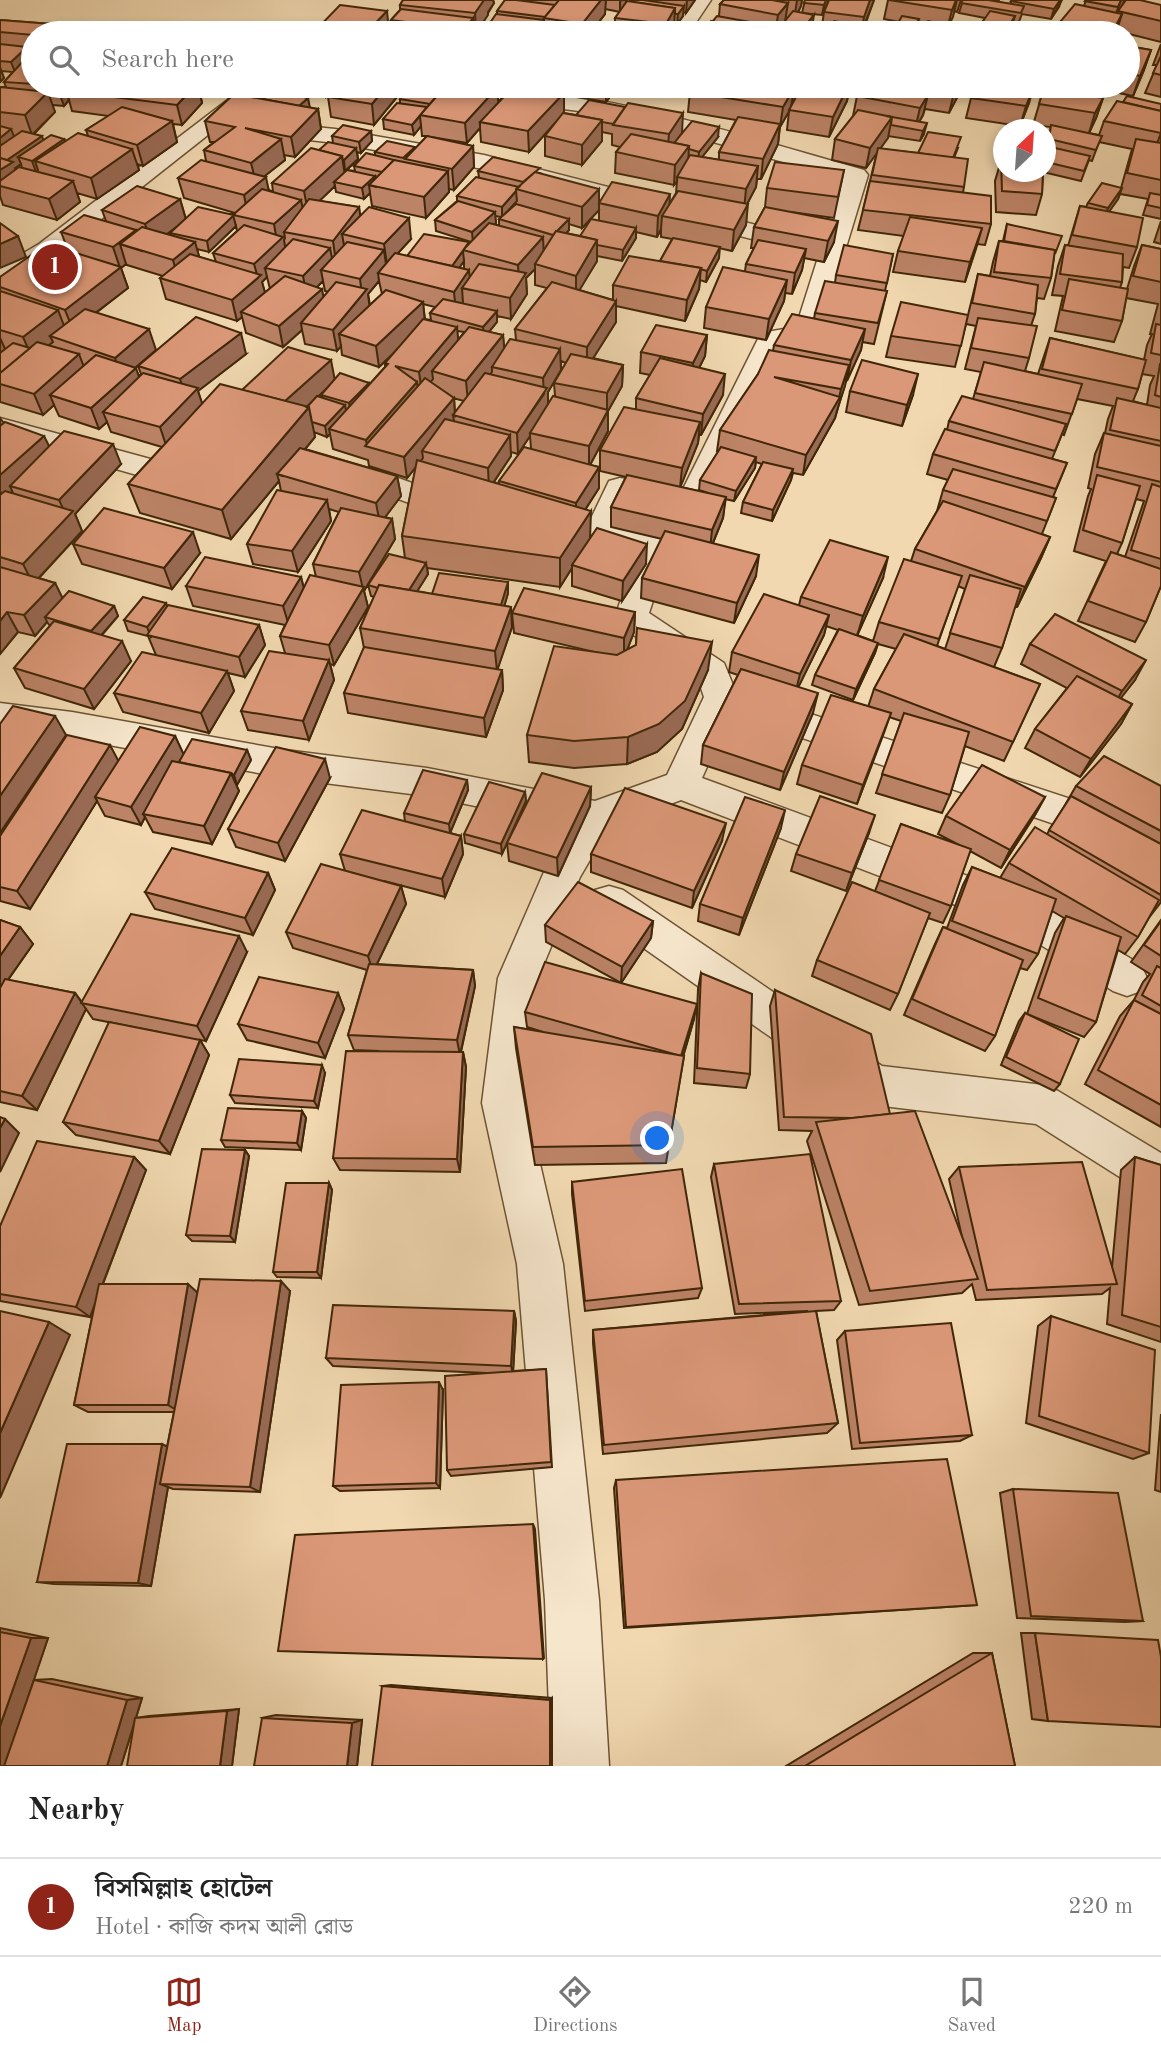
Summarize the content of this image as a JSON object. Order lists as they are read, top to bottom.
{
  "north": "top right",
  "page": {
    "search": "Search here",
    "pins": "1",
    "heading": "Nearby",
    "list": [
      {
        "mark": "1",
        "name": "বিসমিল্লাহ হোটেল",
        "note": "Hotel · কাজি কদম আলী রোড",
        "value": "220 m"
      }
    ],
    "nav": ["Map", "Directions", "Saved"]
  }
}
